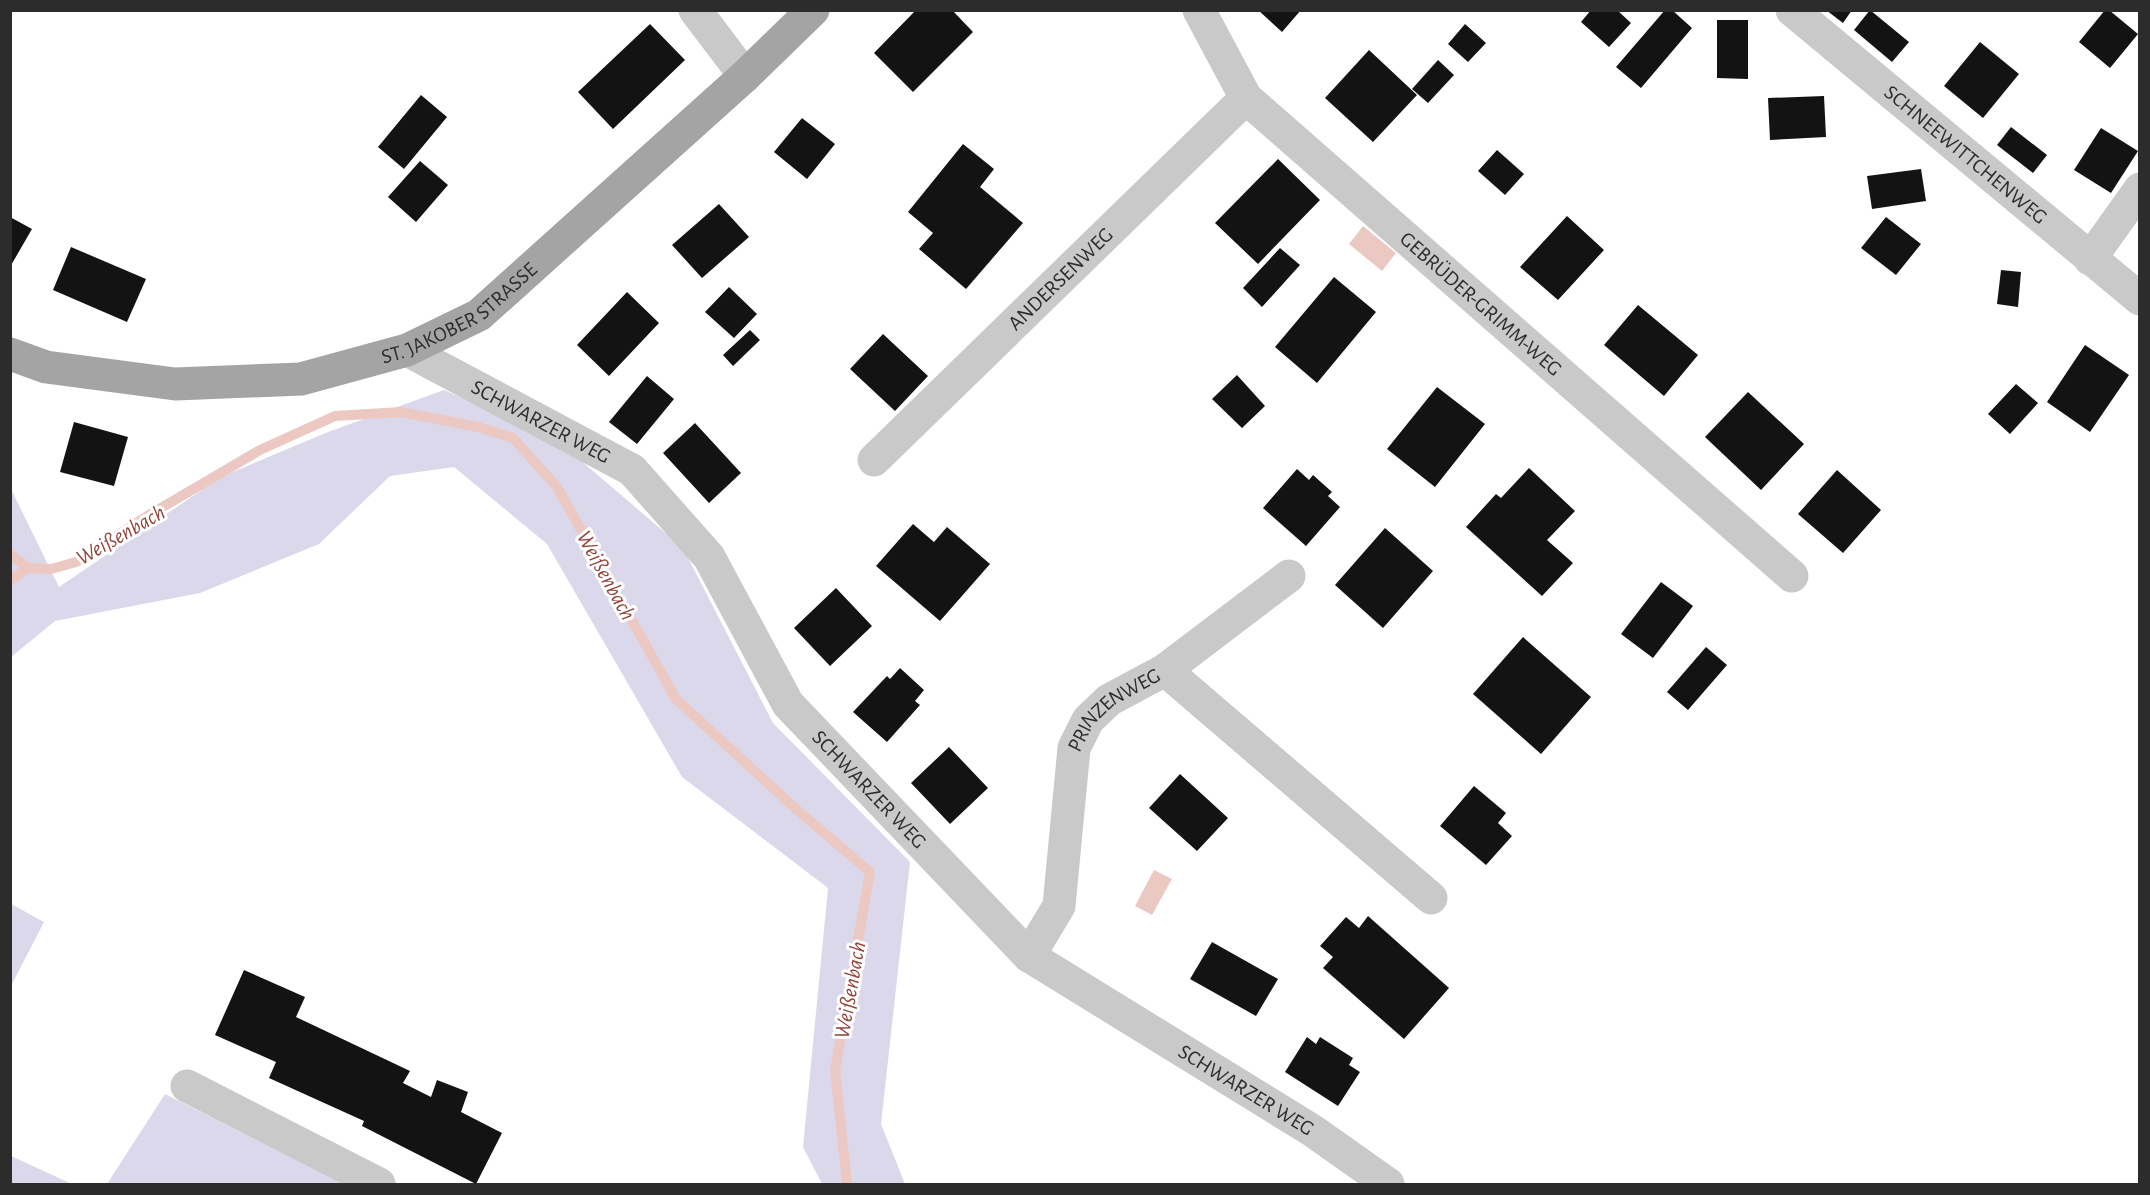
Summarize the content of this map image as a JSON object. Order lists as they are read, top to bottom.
{
  "streets": {
    "main road": ["ST. JAKOBER STRASSE"],
    "street": [
      "SCHNEEWITTCHENWEG",
      "ANDERSENWEG",
      "GEBRÜDER-GRIMM-WEG",
      "SCHWARZER WEG",
      "PRINZENWEG"
    ]
  },
  "crossings": [
    ["ANDERSENWEG", "GEBRÜDER-GRIMM-WEG"],
    ["ST. JAKOBER STRASSE", "SCHWARZER WEG"],
    ["SCHWARZER WEG", "PRINZENWEG"]
  ],
  "water": ["Weißenbach"]
}
